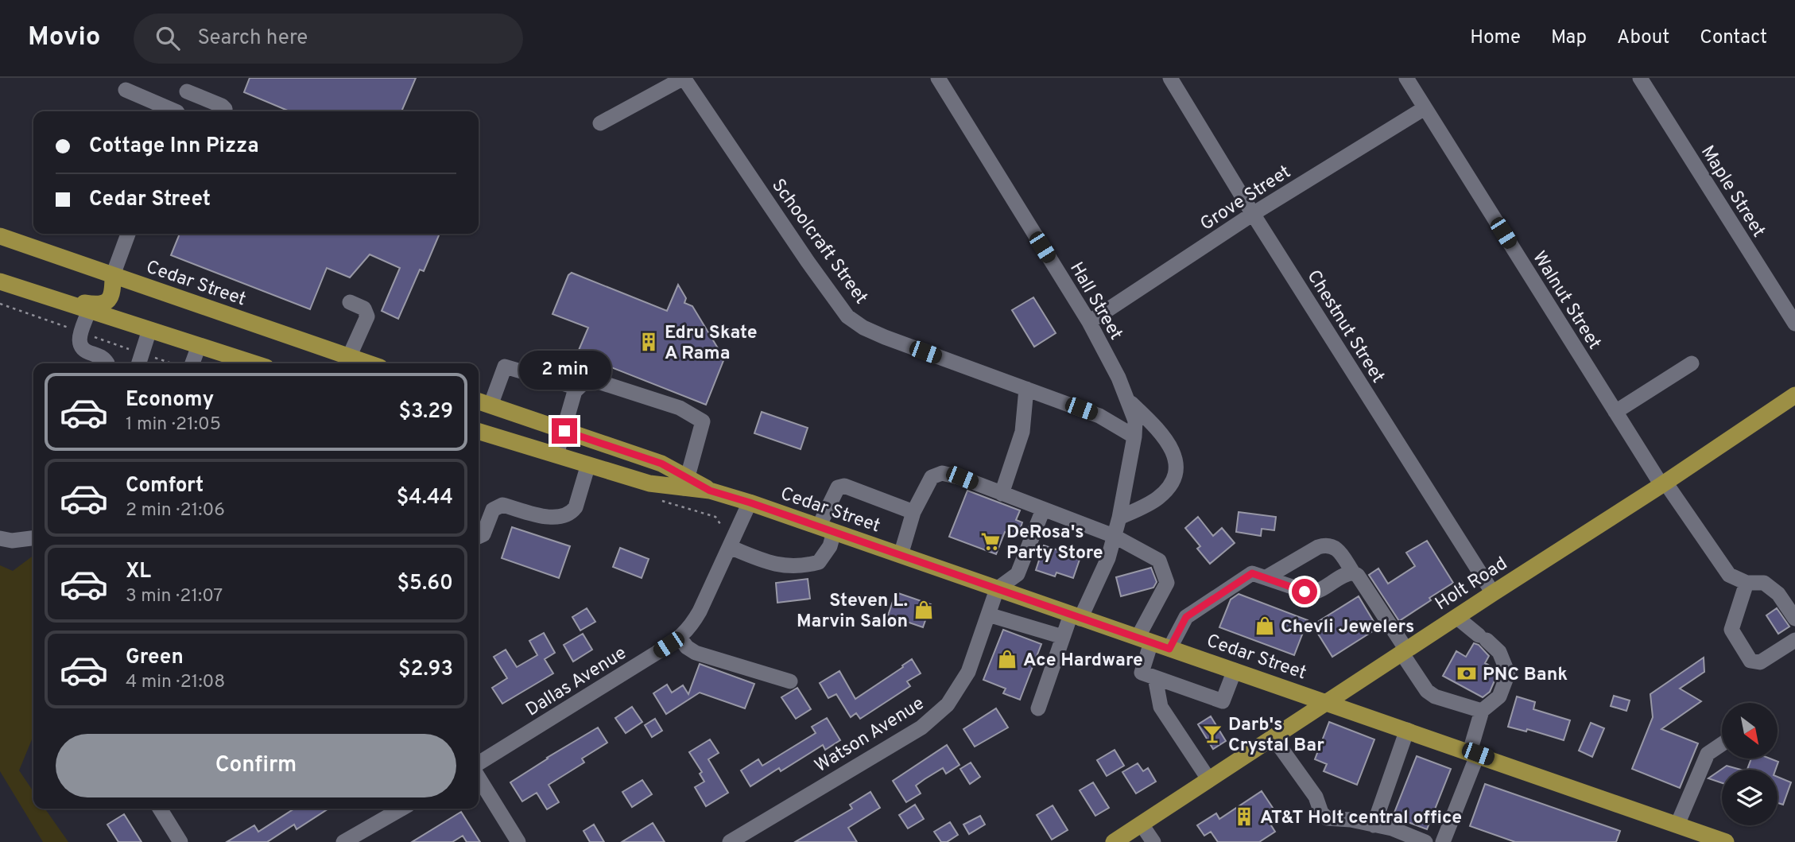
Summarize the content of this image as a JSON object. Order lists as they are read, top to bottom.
{
  "streets": {
    "main road": ["Cedar Street", "Holt Road"],
    "street": [
      "Maple Street",
      "Grove Street",
      "Schoolcraft Street",
      "Walnut Street",
      "Hall Street",
      "Chestnut Street",
      "Dallas Avenue",
      "Watson Avenue"
    ]
  },
  "crossings": [
    ["Grove Street", "Walnut Street"],
    ["Grove Street", "Hall Street"],
    ["Grove Street", "Chestnut Street"],
    ["Schoolcraft Street", "Hall Street"],
    ["Cedar Street", "Holt Road"],
    ["Cedar Street", "Dallas Avenue"],
    ["Cedar Street", "Watson Avenue"],
    ["Walnut Street", "Holt Road"],
    ["Chestnut Street", "Holt Road"]
  ],
  "places": {
    "building": ["Edru Skate A Rama", "AT&T Holt central office"],
    "supermarket": ["DeRosa's Party Store"],
    "shop": ["Steven L. Marvin Salon", "Chevli Jewelers", "Ace Hardware"],
    "bank": ["PNC Bank"],
    "bar": ["Darb's Crystal Bar"]
  },
  "north": "bottom right",
  "page": {
    "header": "Movio",
    "search": "Search here",
    "nav": [
      "Home",
      "Map",
      "About",
      "Contact"
    ],
    "banner": ["Cottage Inn Pizza", "Cedar Street"],
    "bubble": "2 min",
    "list": [
      {
        "name": "Economy",
        "note": "1 min · 21:05",
        "value": "$3.29"
      },
      {
        "name": "Comfort",
        "note": "2 min · 21:06",
        "value": "$4.44"
      },
      {
        "name": "XL",
        "note": "3 min · 21:07",
        "value": "$5.60"
      },
      {
        "name": "Green",
        "note": "4 min · 21:08",
        "value": "$2.93"
      }
    ],
    "buttons": "Confirm"
  }
}
